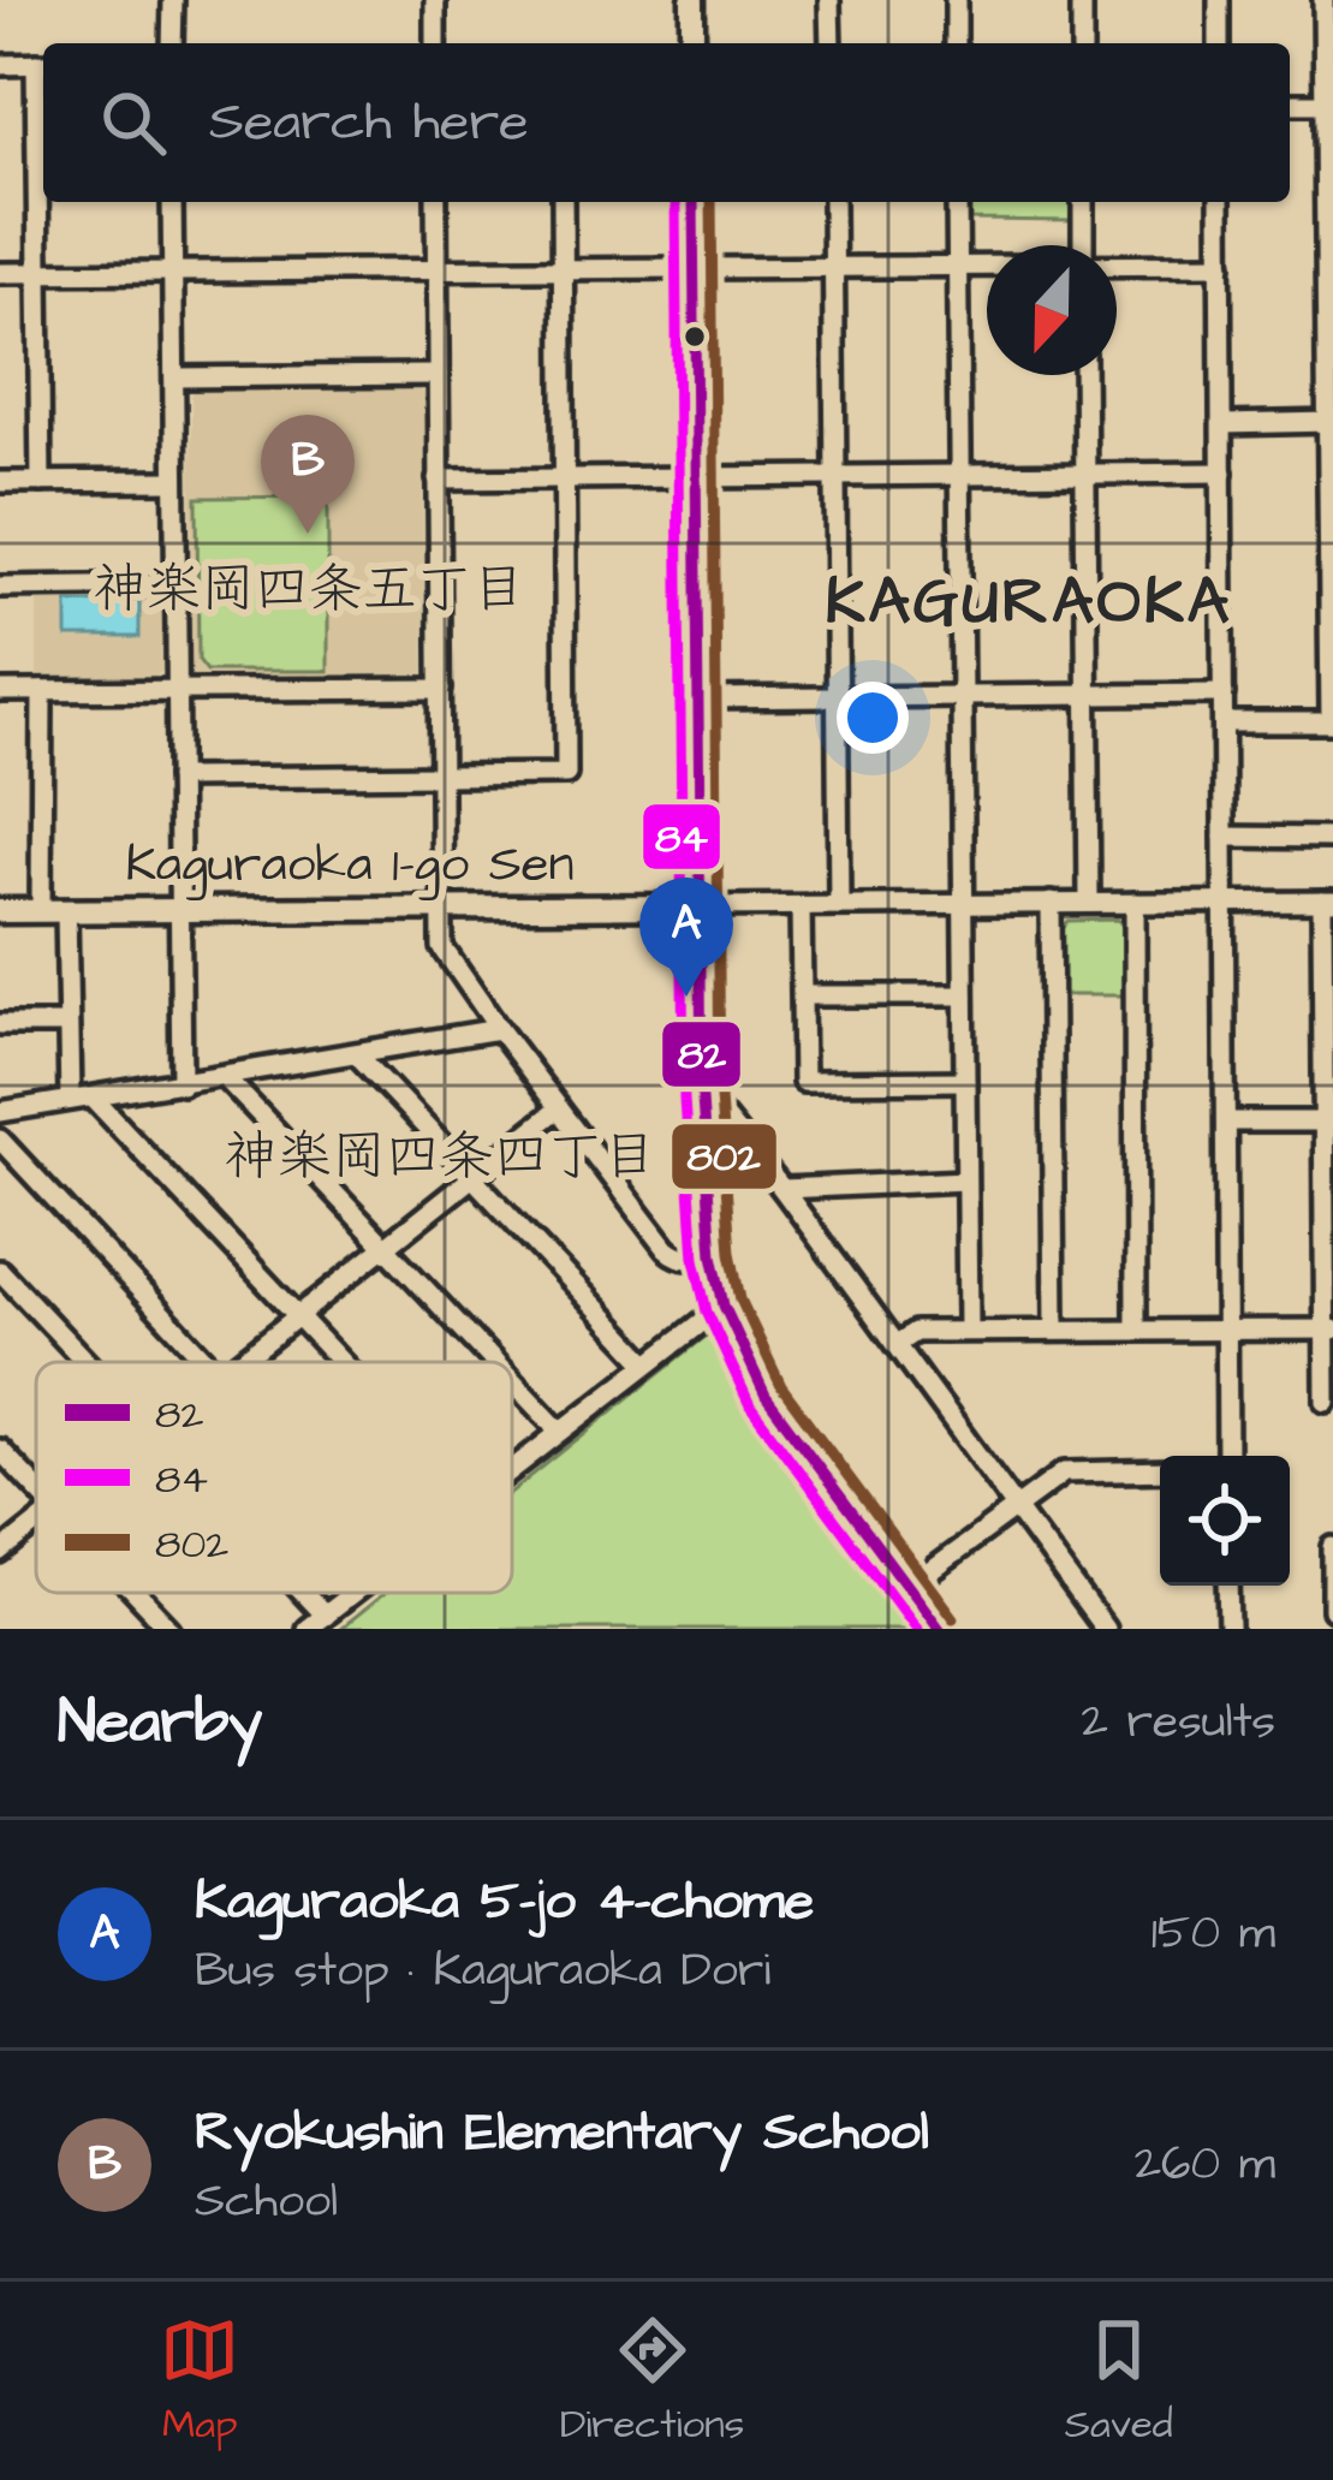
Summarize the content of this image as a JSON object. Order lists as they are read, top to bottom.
{
  "streets": {
    "street": ["Kaguraoka 1-go Sen"]
  },
  "districts": ["神楽岡四条五丁目", "KAGURAOKA", "神楽岡四条四丁目"],
  "lines": ["transit line 82", "transit line 84", "transit line 802"],
  "legend": ["82", "84", "802"],
  "north": "bottom",
  "page": {
    "search": "Search here",
    "pins": ["B", "A"],
    "heading": ["Nearby", "2 results"],
    "list": [
      {
        "mark": "A",
        "name": "Kaguraoka 5-jo 4-chome",
        "note": "Bus stop · Kaguraoka Dori",
        "value": "150 m"
      },
      {
        "mark": "B",
        "name": "Ryokushin Elementary School",
        "note": "School",
        "value": "260 m"
      }
    ],
    "nav": ["Map", "Directions", "Saved"]
  }
}
